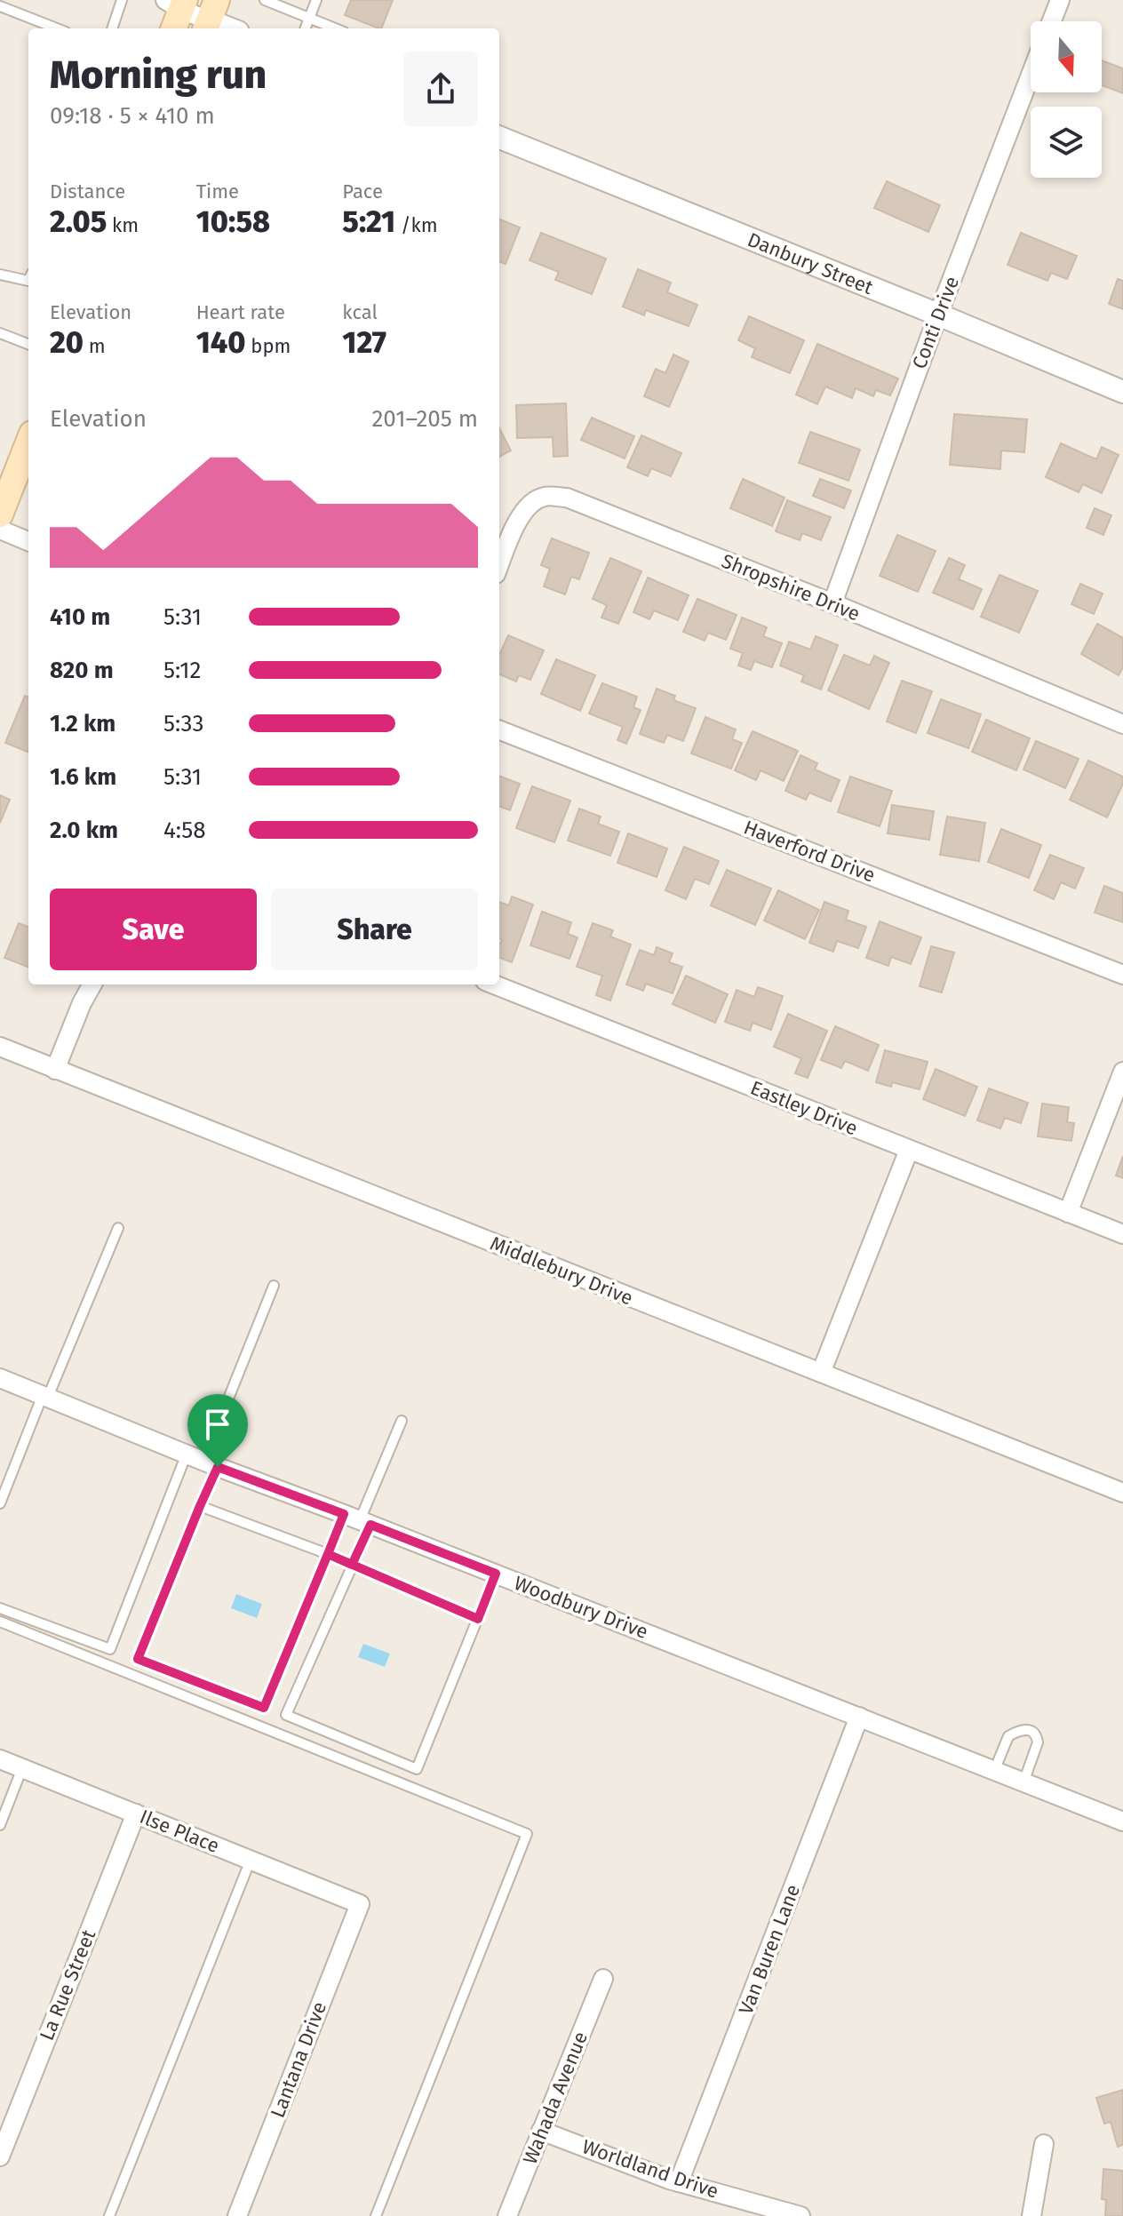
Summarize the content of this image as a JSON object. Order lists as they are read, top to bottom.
{
  "streets": {
    "street": [
      "Danbury Street",
      "Conti Drive",
      "Shropshire Drive",
      "Haverford Drive",
      "Eastley Drive",
      "Middlebury Drive",
      "Woodbury Drive",
      "Ilse Place",
      "Van Buren Lane",
      "La Rue Street",
      "Lantana Drive",
      "Wahada Avenue",
      "Worldland Drive"
    ]
  },
  "crossings": [
    ["Danbury Street", "Conti Drive"],
    ["Conti Drive", "Shropshire Drive"],
    ["Woodbury Drive", "Van Buren Lane"],
    ["Ilse Place", "La Rue Street"],
    ["Ilse Place", "Lantana Drive"],
    ["Van Buren Lane", "Worldland Drive"],
    ["Wahada Avenue", "Worldland Drive"]
  ],
  "north": "bottom",
  "page": {
    "heading": ["Morning run", "09:18 · 5 × 410 m"],
    "stats": [
      ["Distance", "2.05 km"],
      ["Time", "10:58"],
      ["Pace", "5:21 /km"],
      ["Elevation", "20 m"],
      ["Heart rate", "140 bpm"],
      ["kcal", "127"]
    ],
    "chart": ["Elevation", "201–205 m"],
    "list": [
      {
        "name": "410 m",
        "note": "5:31"
      },
      {
        "name": "820 m",
        "note": "5:12"
      },
      {
        "name": "1.2 km",
        "note": "5:33"
      },
      {
        "name": "1.6 km",
        "note": "5:31"
      },
      {
        "name": "2.0 km",
        "note": "4:58"
      }
    ],
    "buttons": ["Save", "Share"]
  }
}
